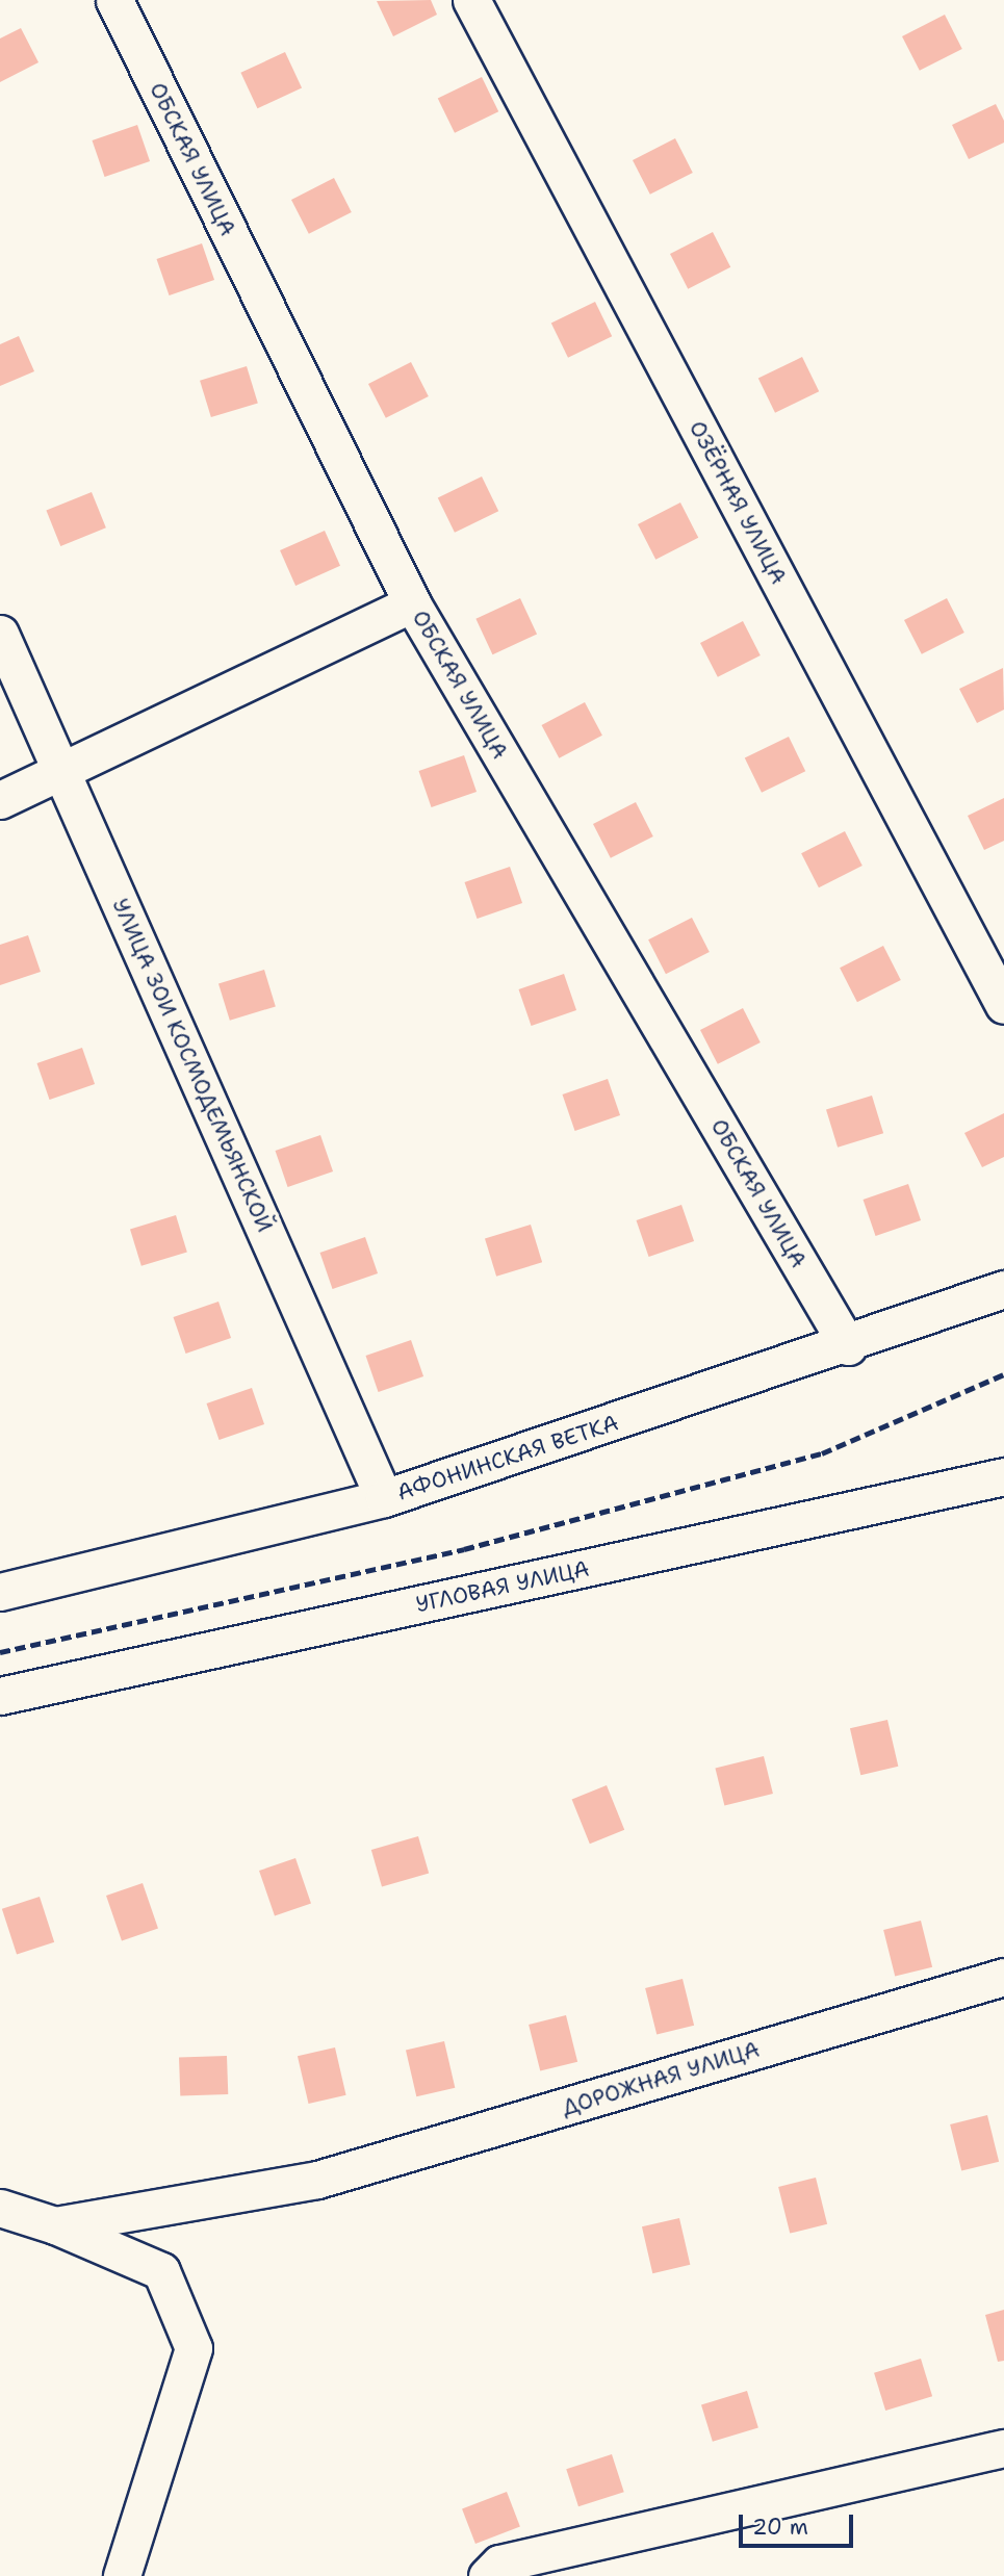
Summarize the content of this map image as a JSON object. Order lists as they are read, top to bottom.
{
  "streets": {
    "street": [
      "ОБСКАЯ УЛИЦА",
      "ОЗЁРНАЯ УЛИЦА",
      "УЛИЦА ЗОИ КОСМОДЕМЬЯНСКОЙ",
      "АФОНИНСКАЯ ВЕТКА",
      "УГЛОВАЯ УЛИЦА",
      "ДОРОЖНАЯ УЛИЦА"
    ]
  },
  "crossings": [
    ["ОБСКАЯ УЛИЦА", "АФОНИНСКАЯ ВЕТКА"],
    ["УЛИЦА ЗОИ КОСМОДЕМЬЯНСКОЙ", "АФОНИНСКАЯ ВЕТКА"]
  ],
  "scale_bar": "20 m"
}
